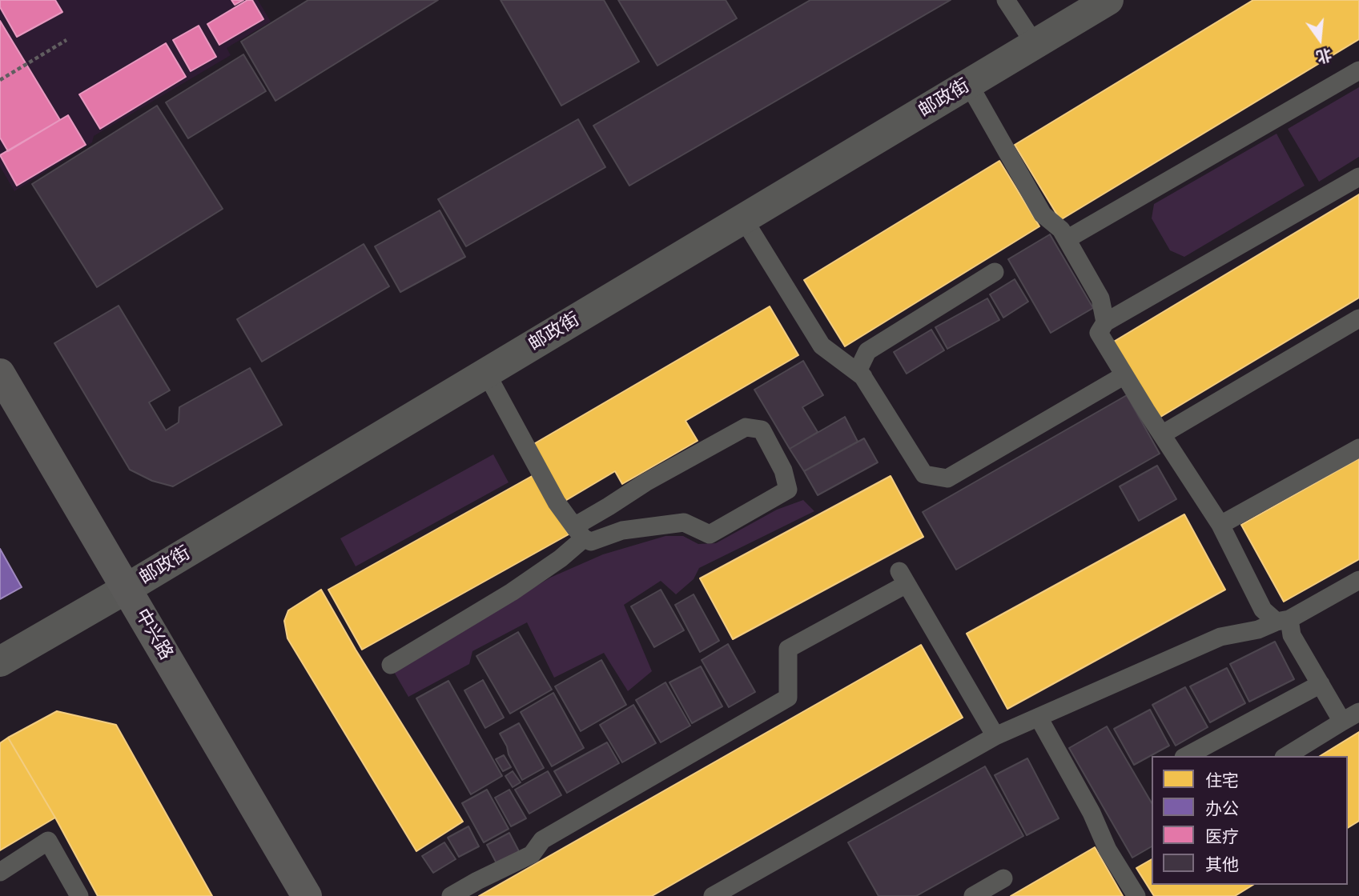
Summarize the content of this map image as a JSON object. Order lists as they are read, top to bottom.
{
  "streets": {
    "main road": ["中兴路"],
    "street": ["邮政街"]
  },
  "crossings": [
    ["邮政街", "中兴路"]
  ],
  "legend": [
    "住宅",
    "办公",
    "医疗",
    "其他"
  ],
  "north": "bottom"
}
